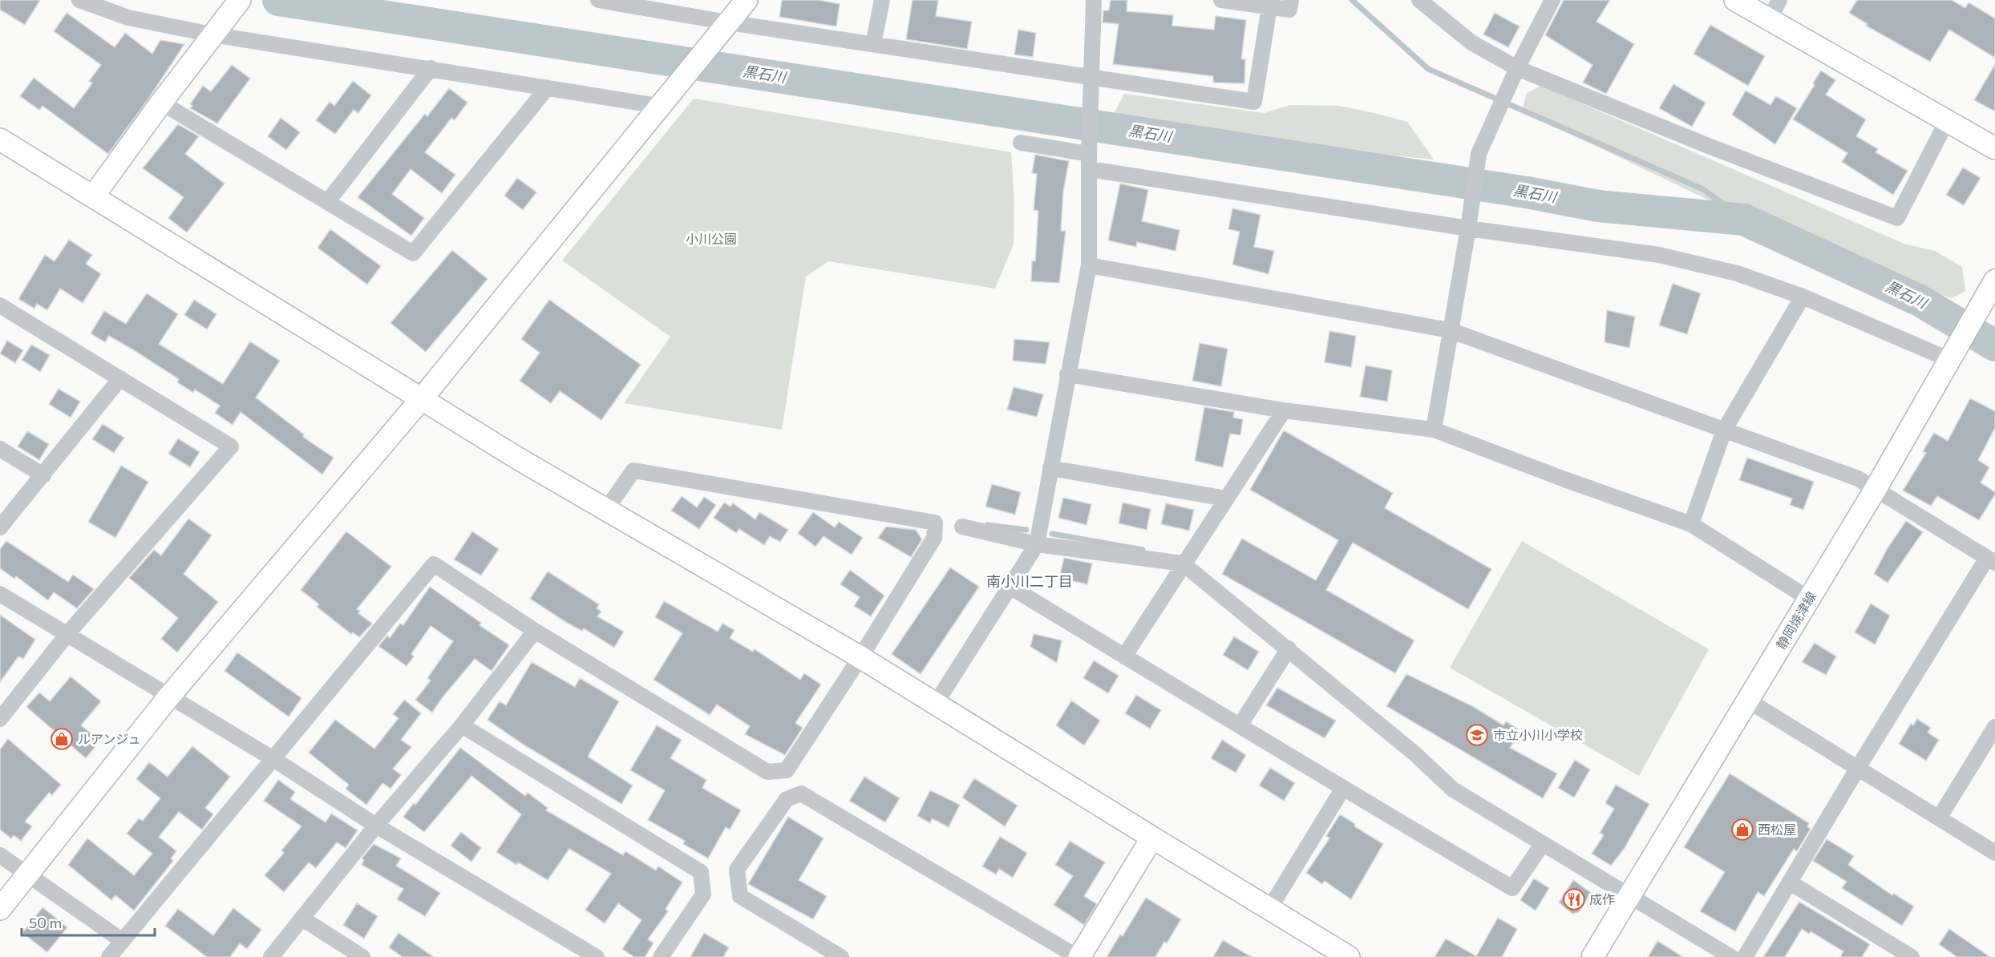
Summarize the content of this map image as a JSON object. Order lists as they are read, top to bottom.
{
  "streets": {
    "street": ["静岡焼津線"]
  },
  "districts": ["南小川二丁目"],
  "water": ["黒石川"],
  "parks": ["小川公園"],
  "places": {
    "school or university": ["市立小川小学校"],
    "shop": ["ルアンジュ", "西松屋"],
    "restaurant": ["成作"]
  },
  "scale_bar": "50 m"
}
